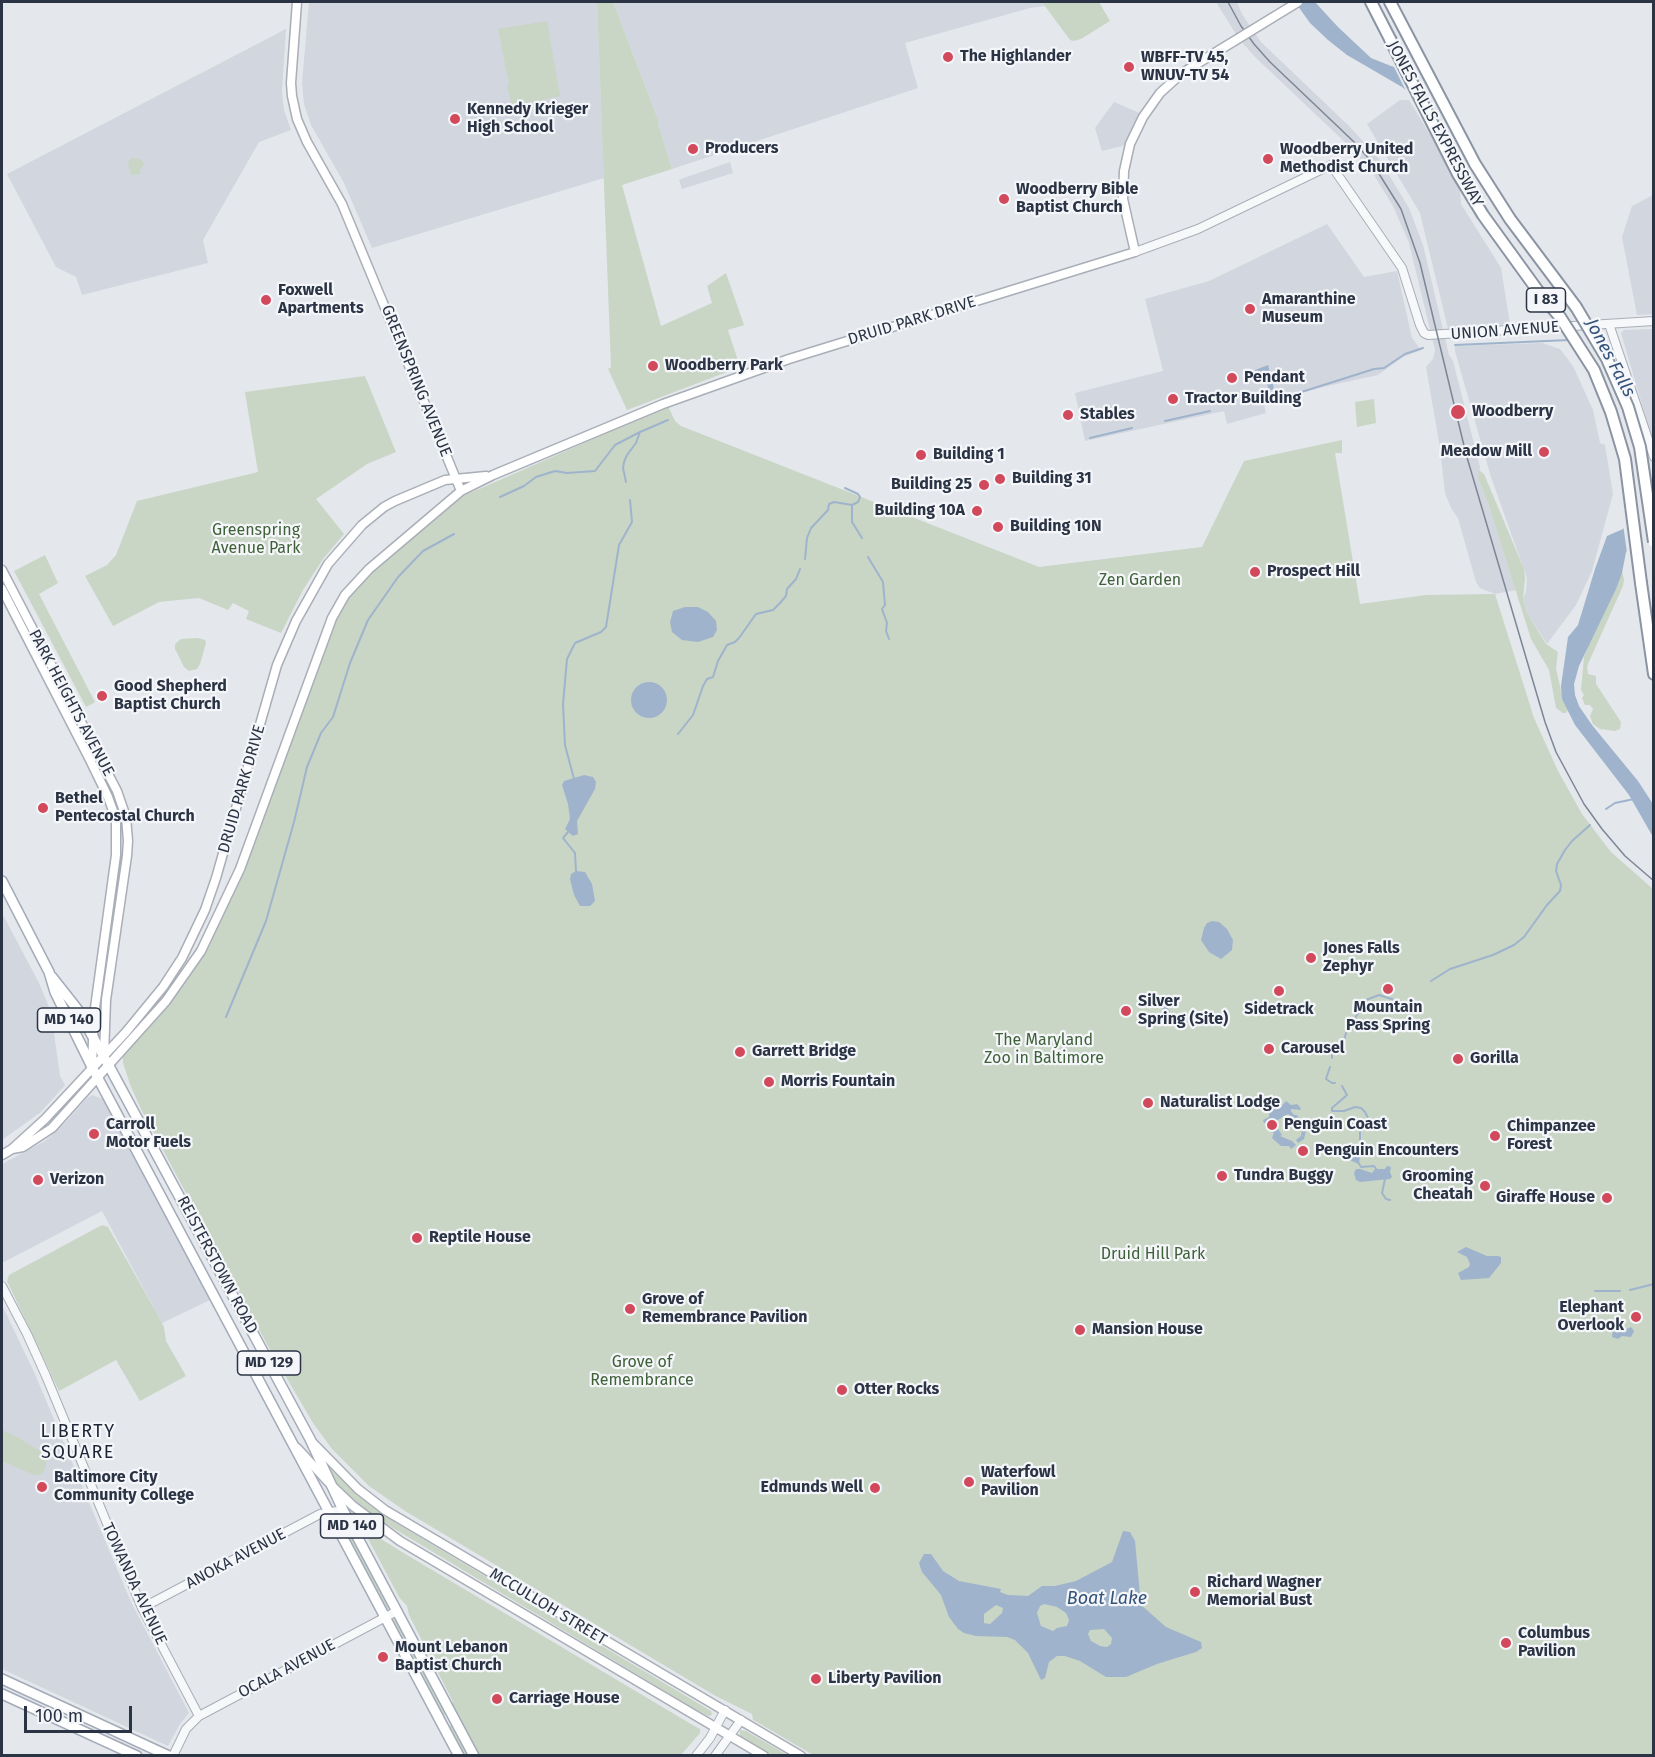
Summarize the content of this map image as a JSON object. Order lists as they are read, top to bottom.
{
  "streets": {
    "highway": ["JONES FALLS EXPRESSWAY", "I 83"],
    "main road": [
      "DRUID PARK DRIVE",
      "GREENSPRING AVENUE",
      "PARK HEIGHTS AVENUE",
      "MD 140",
      "REISTERSTOWN ROAD",
      "MD 129",
      "MCCULLOH STREET"
    ],
    "street": [
      "UNION AVENUE",
      "ANOKA AVENUE",
      "TOWANDA AVENUE",
      "OCALA AVENUE"
    ]
  },
  "crossings": [
    ["DRUID PARK DRIVE", "UNION AVENUE"],
    ["DRUID PARK DRIVE", "GREENSPRING AVENUE"],
    ["DRUID PARK DRIVE", "PARK HEIGHTS AVENUE"],
    ["DRUID PARK DRIVE", "REISTERSTOWN ROAD"],
    ["PARK HEIGHTS AVENUE", "REISTERSTOWN ROAD"],
    ["REISTERSTOWN ROAD", "MD 129"],
    ["REISTERSTOWN ROAD", "ANOKA AVENUE"],
    ["REISTERSTOWN ROAD", "MCCULLOH STREET"],
    ["REISTERSTOWN ROAD", "OCALA AVENUE"],
    ["ANOKA AVENUE", "TOWANDA AVENUE"],
    ["TOWANDA AVENUE", "OCALA AVENUE"]
  ],
  "districts": ["LIBERTY SQUARE"],
  "water": ["Jones Falls", "Boat Lake"],
  "parks": [
    "Greenspring Avenue Park",
    "Zen Garden",
    "The Maryland Zoo in Baltimore",
    "Druid Hill Park",
    "Grove of Remembrance"
  ],
  "places": [
    "The Highlander",
    "WBFF-TV 45, WNUV-TV 54",
    "Kennedy Krieger High School",
    "Producers",
    "Woodberry United Methodist Church",
    "Woodberry Bible Baptist Church",
    "Foxwell Apartments",
    "Amaranthine Museum",
    "Woodberry Park",
    "Pendant",
    "Tractor Building",
    "Woodberry",
    "Stables",
    "Meadow Mill",
    "Building 1",
    "Building 31",
    "Building 25",
    "Building 10A",
    "Building 10N",
    "Prospect Hill",
    "Good Shepherd Baptist Church",
    "Bethel Pentecostal Church",
    "Jones Falls Zephyr",
    "Mountain Pass Spring",
    "Sidetrack",
    "Silver Spring (Site)",
    "Carousel",
    "Garrett Bridge",
    "Gorilla",
    "Morris Fountain",
    "Naturalist Lodge",
    "Penguin Coast",
    "Carroll Motor Fuels",
    "Chimpanzee Forest",
    "Penguin Encounters",
    "Tundra Buggy",
    "Verizon",
    "Grooming Cheatah",
    "Giraffe House",
    "Reptile House",
    "Grove of Remembrance Pavilion",
    "Elephant Overlook",
    "Mansion House",
    "Otter Rocks",
    "Waterfowl Pavilion",
    "Baltimore City Community College",
    "Edmunds Well",
    "Richard Wagner Memorial Bust",
    "Columbus Pavilion",
    "Mount Lebanon Baptist Church",
    "Liberty Pavilion",
    "Carriage House"
  ],
  "scale_bar": "100 m"
}
